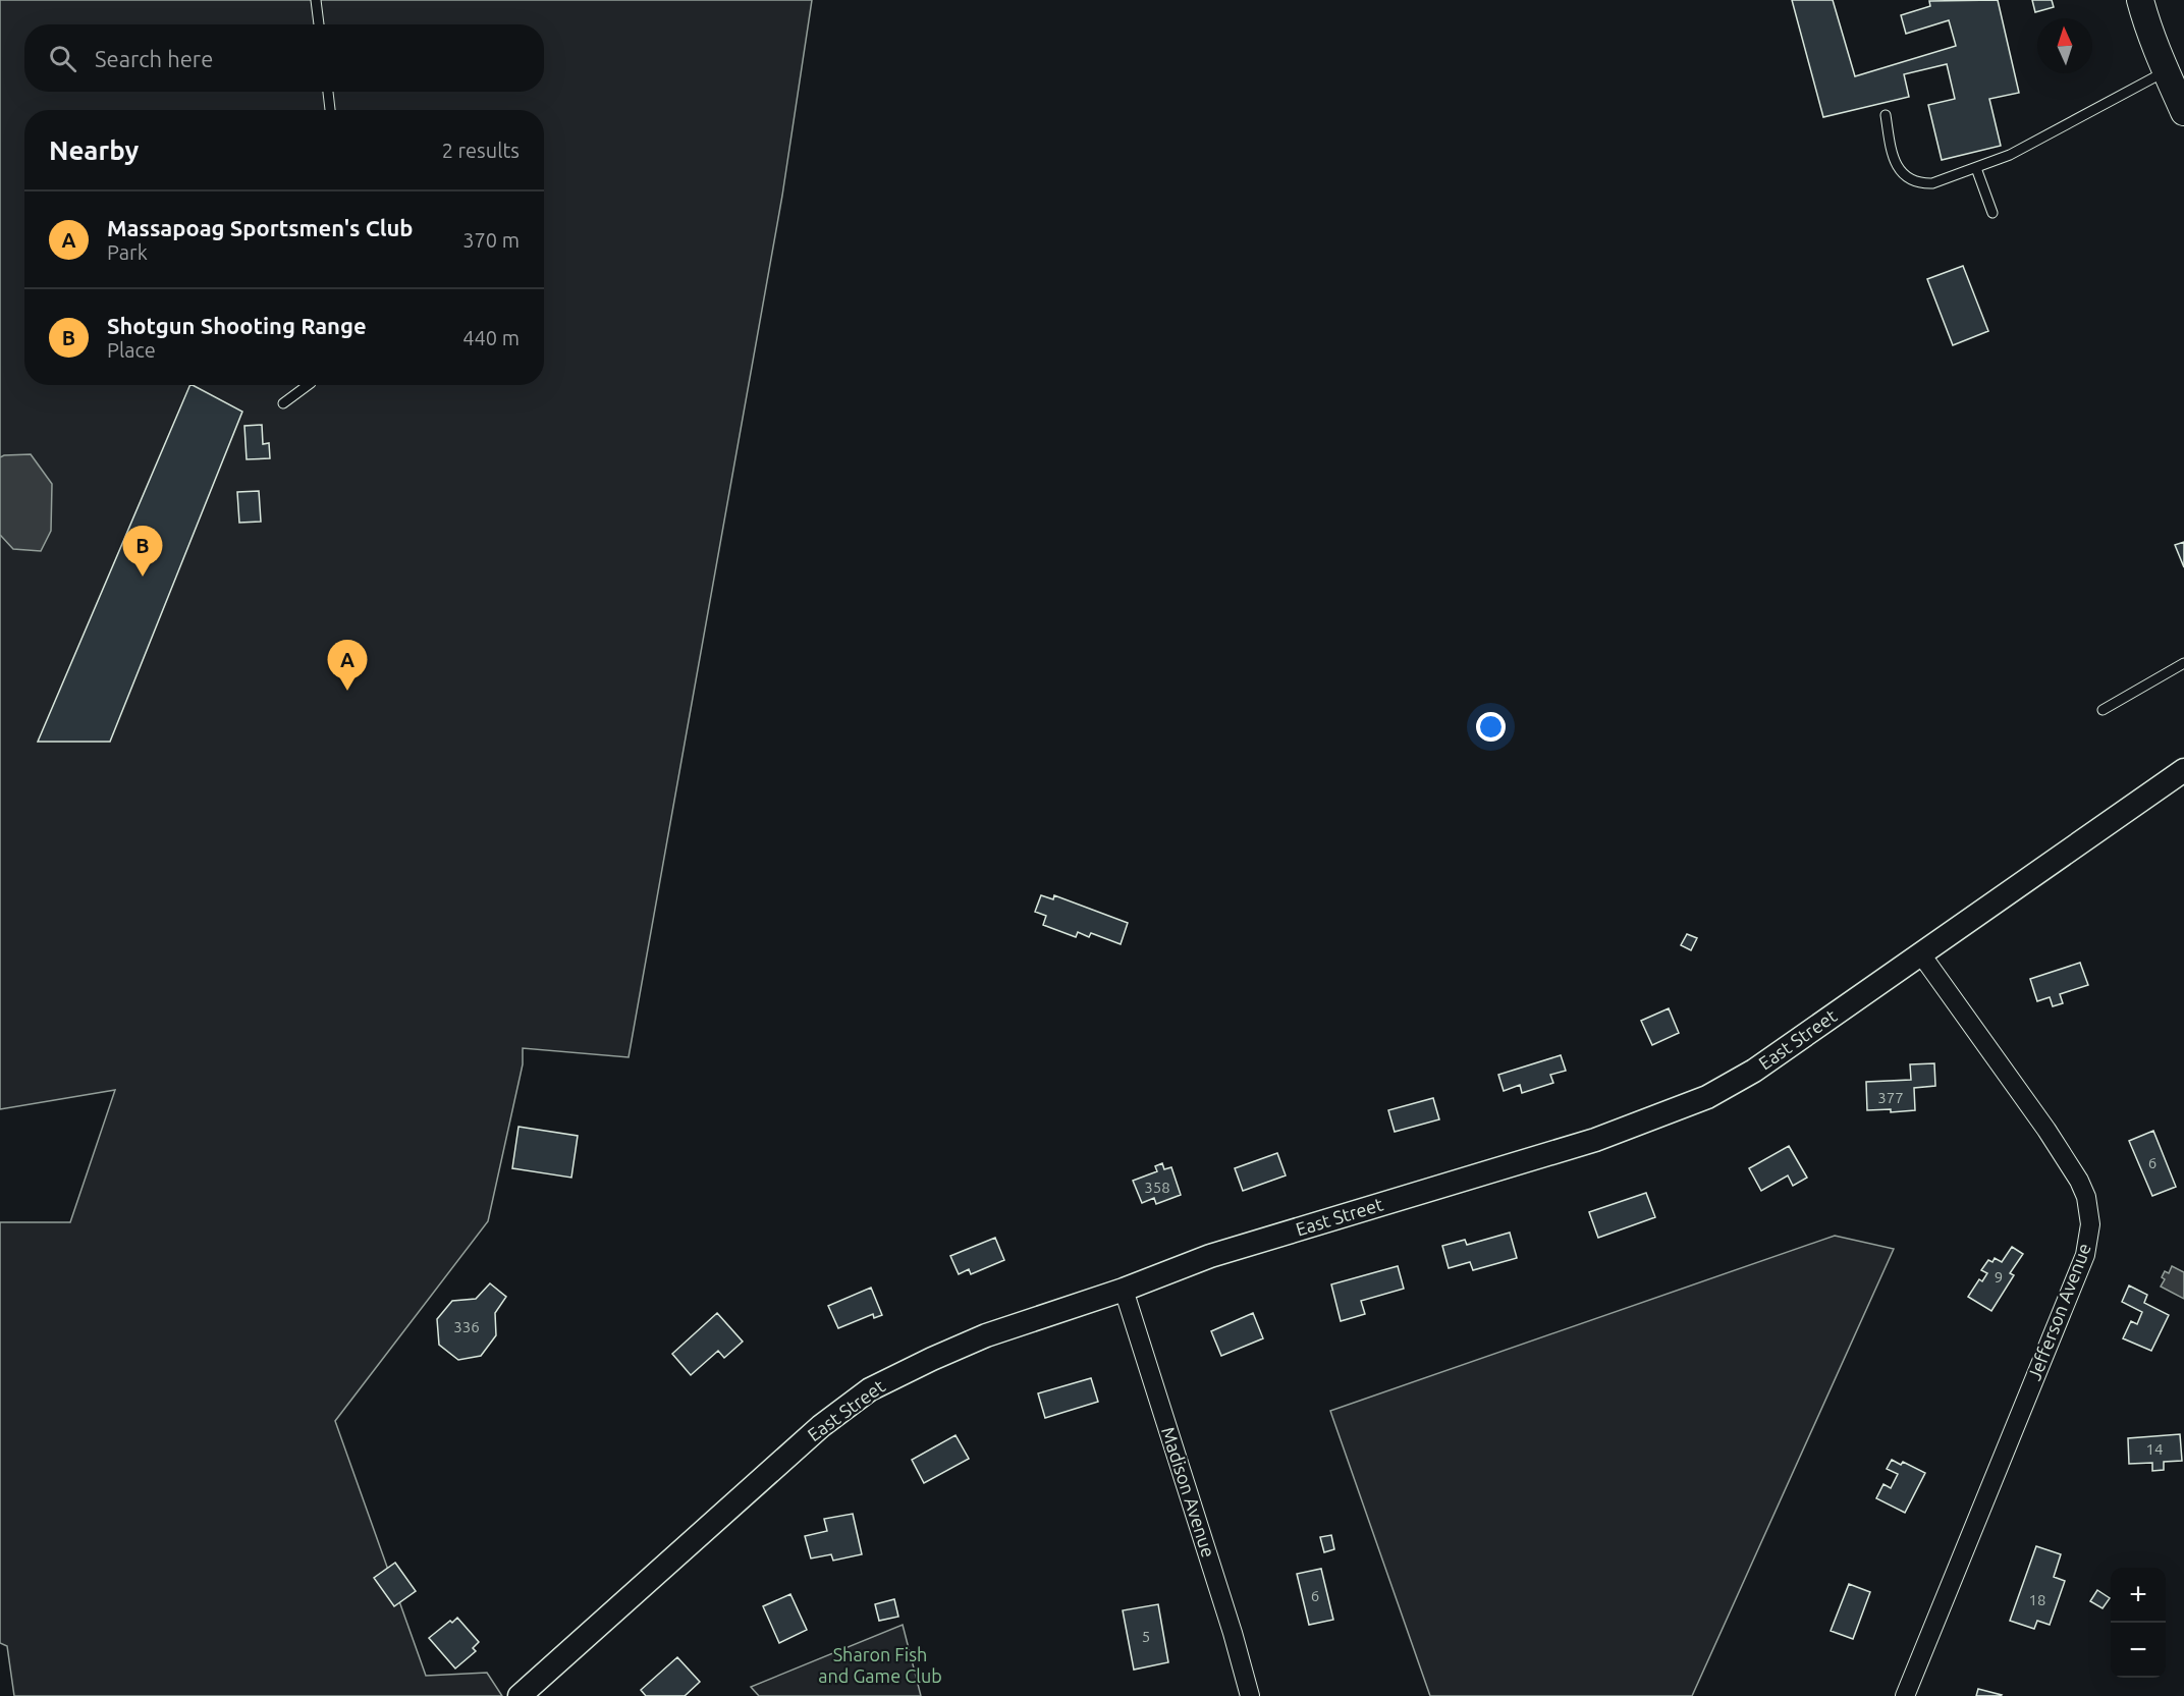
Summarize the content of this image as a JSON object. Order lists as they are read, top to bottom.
{
  "streets": {
    "street": ["East Street", "Jefferson Avenue", "Madison Avenue"]
  },
  "crossings": [
    ["East Street", "Jefferson Avenue"],
    ["East Street", "Madison Avenue"]
  ],
  "parks": ["Sharon Fish and Game Club"],
  "house_numbers": [
    "377",
    "6",
    "358",
    "9",
    "336",
    "14",
    "6",
    "18",
    "5"
  ],
  "north": "top",
  "page": {
    "search": "Search here",
    "heading": ["Nearby", "2 results"],
    "list": [
      {
        "mark": "A",
        "name": "Massapoag Sportsmen's Club",
        "note": "Park",
        "value": "370 m"
      },
      {
        "mark": "B",
        "name": "Shotgun Shooting Range",
        "note": "Place",
        "value": "440 m"
      }
    ],
    "pins": ["B", "A"],
    "map_buttons": ["+", "−"]
  }
}
